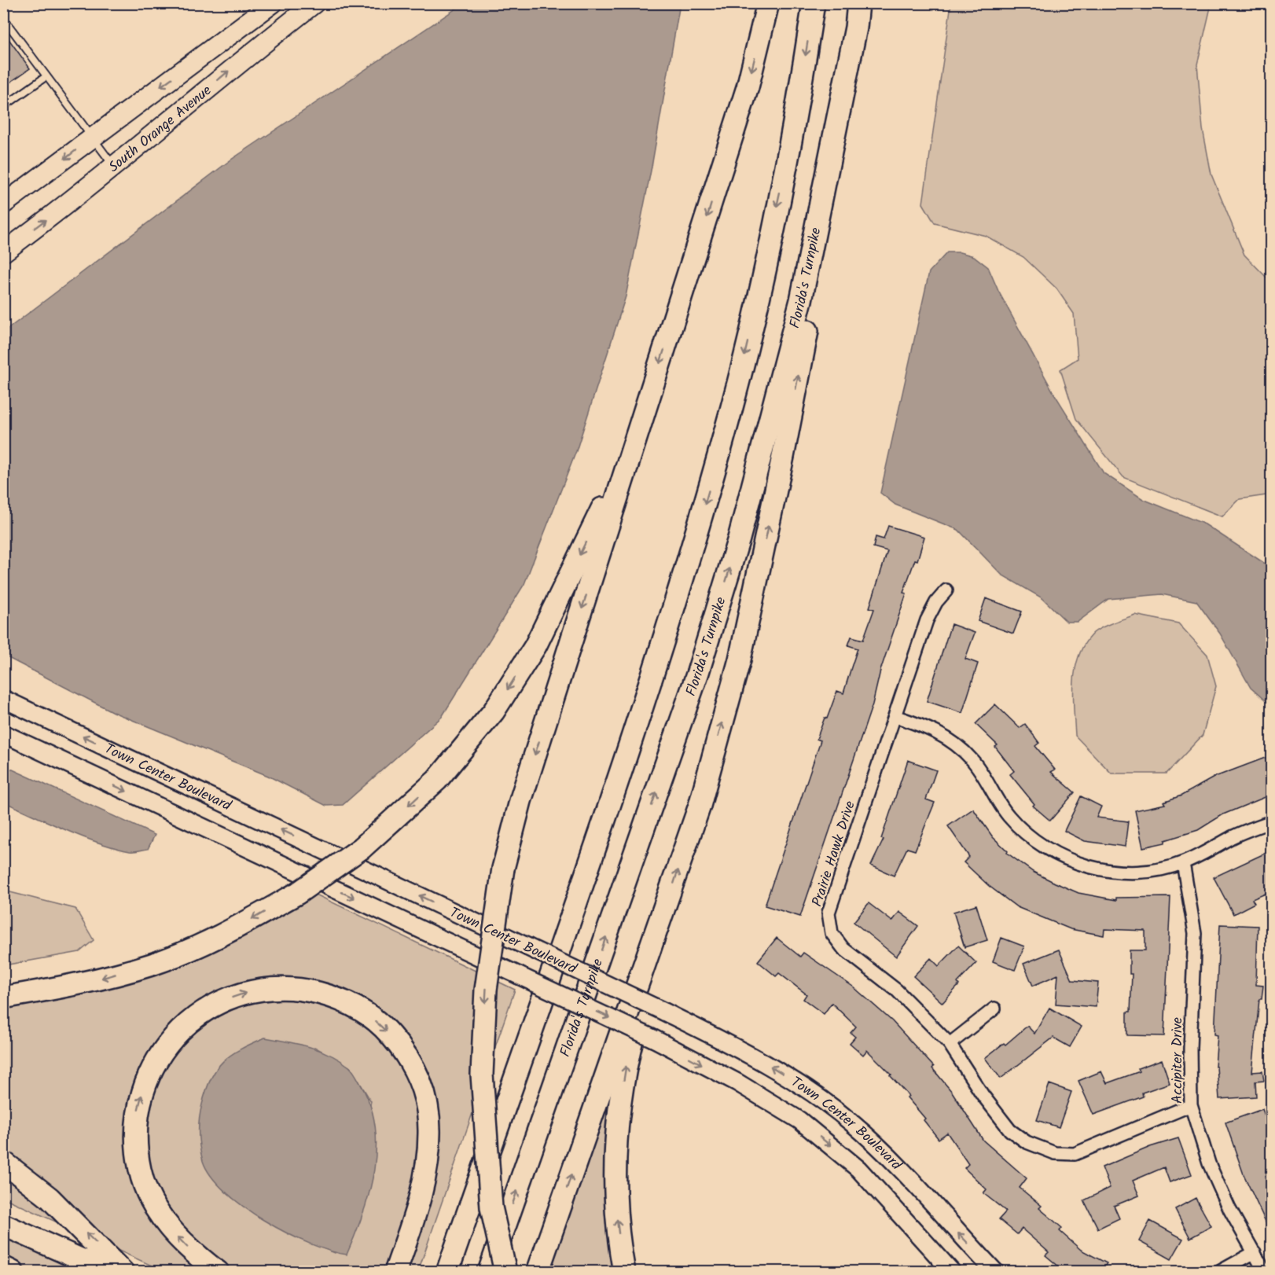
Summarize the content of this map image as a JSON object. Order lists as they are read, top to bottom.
{
  "streets": {
    "highway": ["Florida's Turnpike"],
    "main road": ["South Orange Avenue", "Town Center Boulevard"],
    "street": ["Prairie Hawk Drive", "Accipiter Drive"]
  },
  "crossings": [
    ["Prairie Hawk Drive", "Accipiter Drive"]
  ]
}
